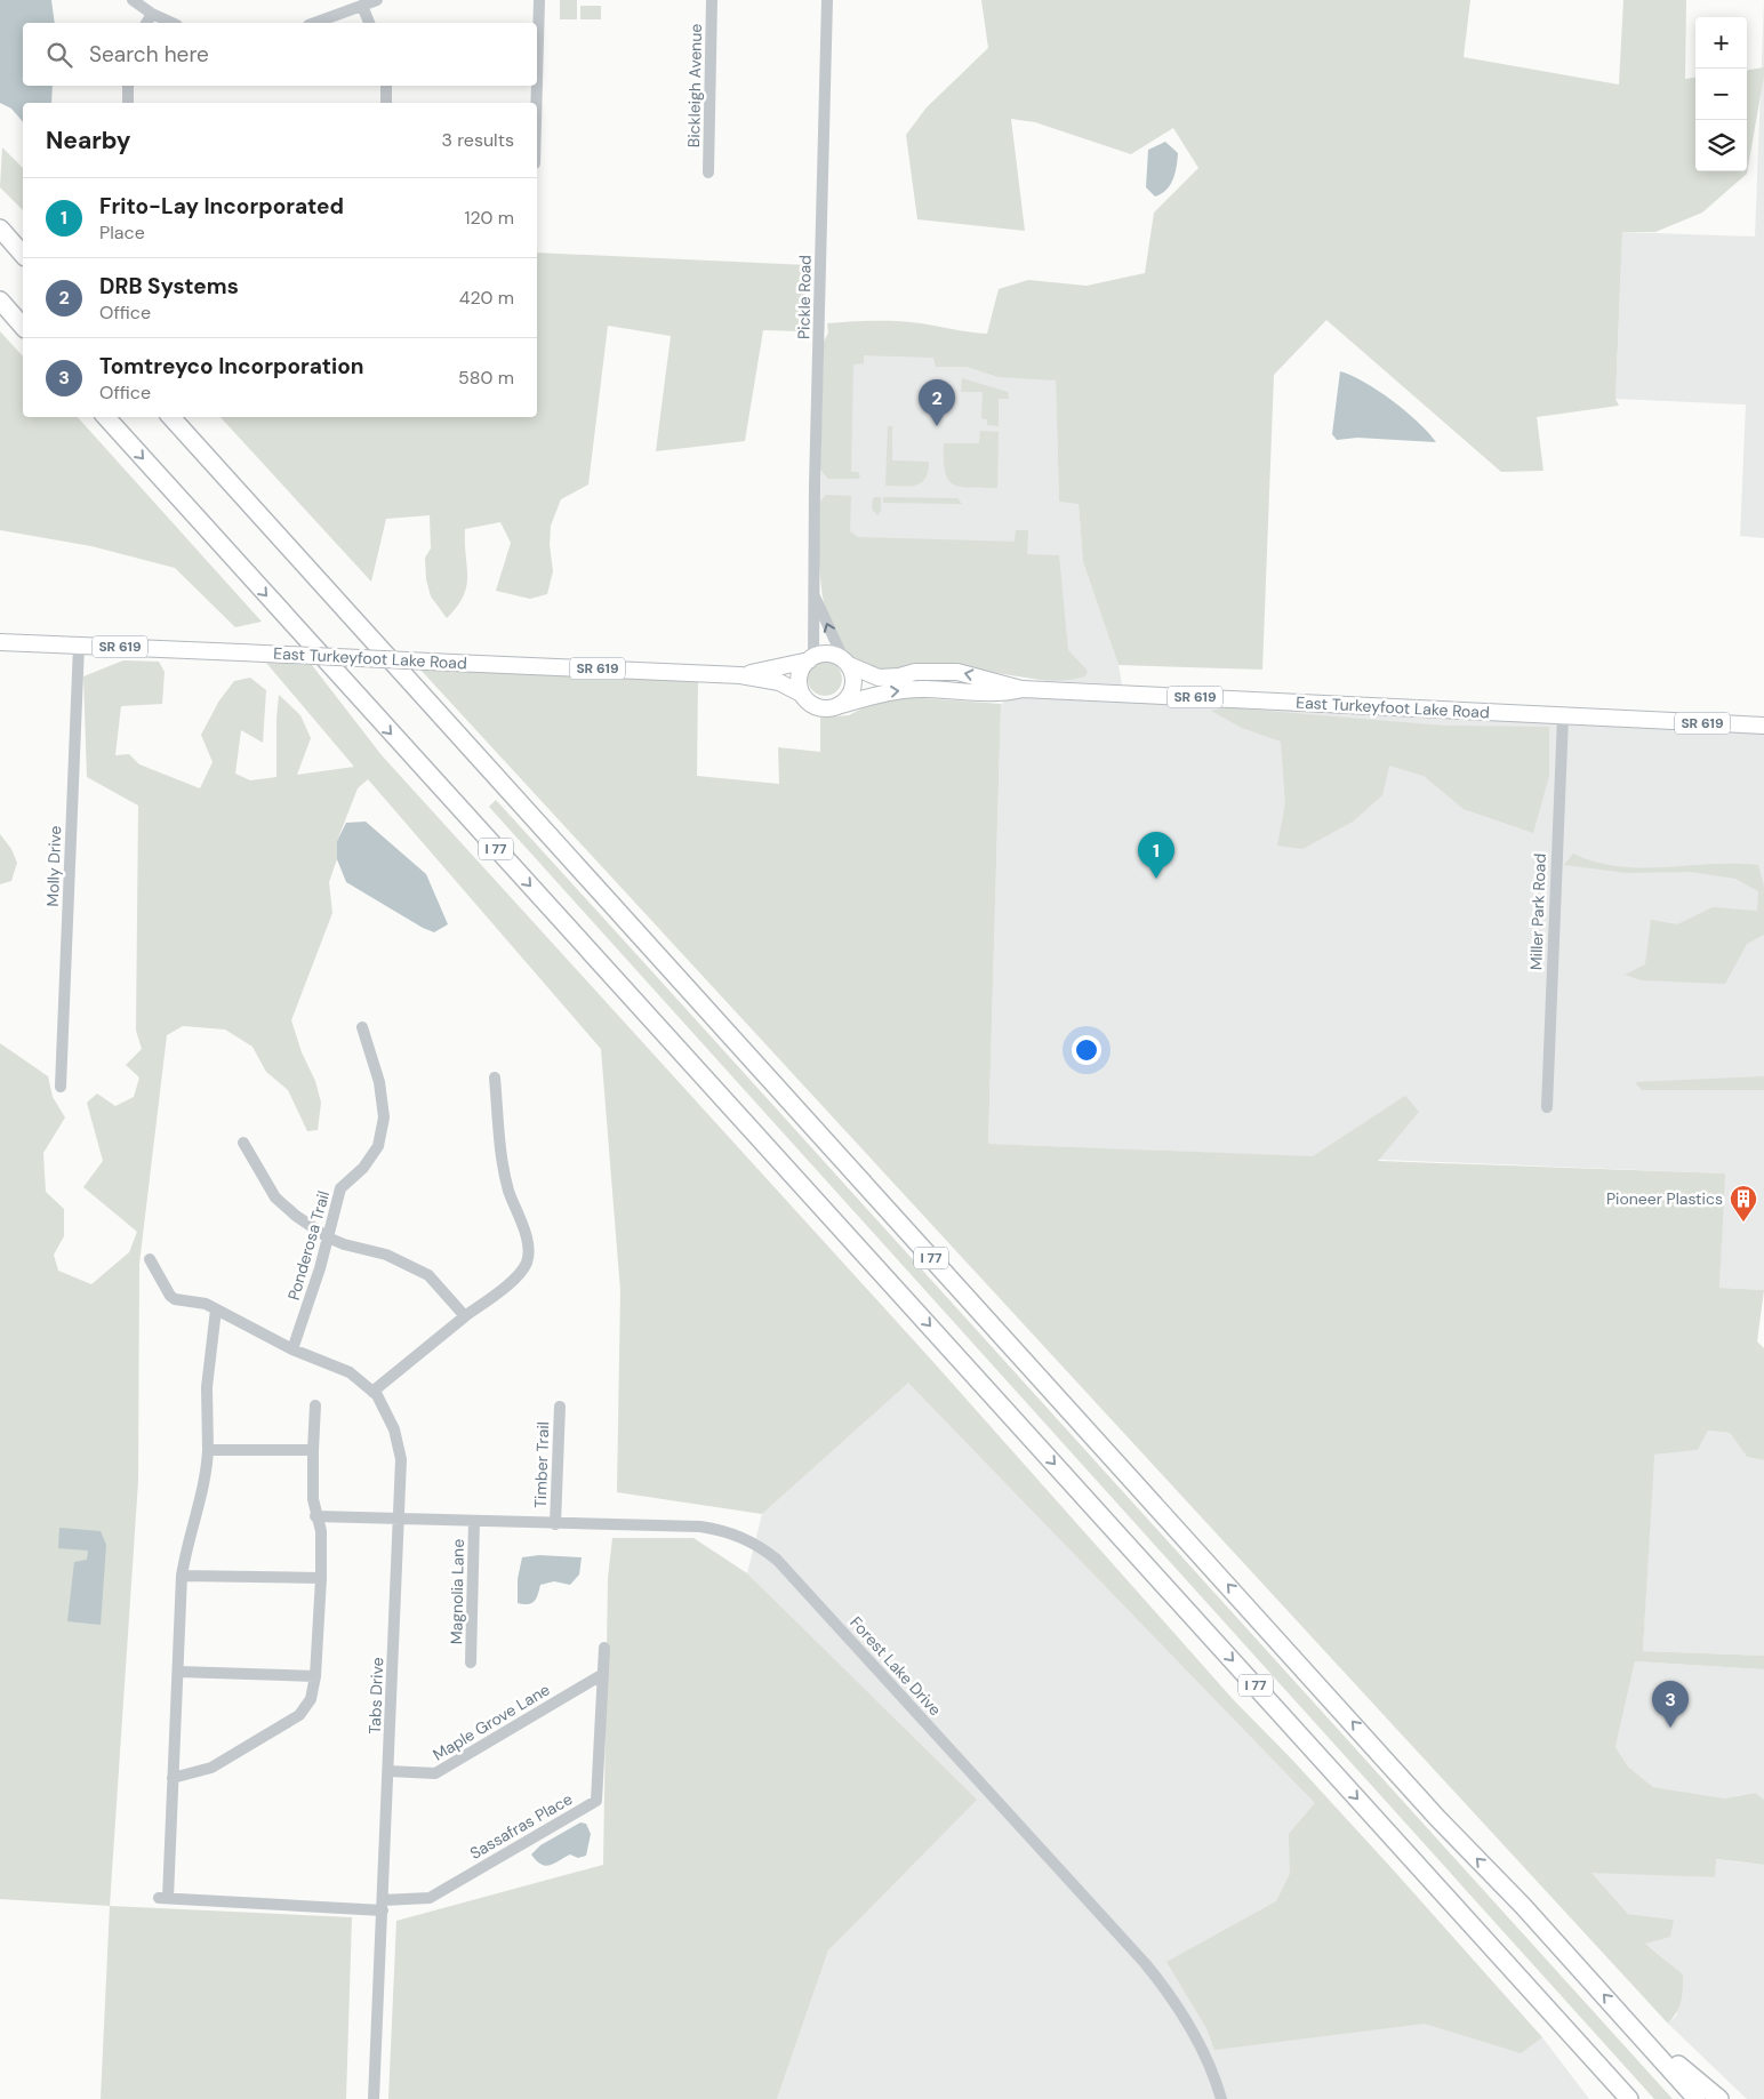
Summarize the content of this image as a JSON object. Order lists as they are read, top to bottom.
{
  "streets": {
    "highway": ["I 77"],
    "main road": ["SR 619", "East Turkeyfoot Lake Road"],
    "street": [
      "Bickleigh Avenue",
      "Pickle Road",
      "Molly Drive",
      "Miller Park Road",
      "Ponderosa Trail",
      "Timber Trail",
      "Magnolia Lane",
      "Forest Lake Drive",
      "Tabs Drive",
      "Maple Grove Lane",
      "Sassafras Place"
    ]
  },
  "crossings": [
    ["Pickle Road", "East Turkeyfoot Lake Road"],
    ["East Turkeyfoot Lake Road", "Molly Drive"],
    ["East Turkeyfoot Lake Road", "Miller Park Road"],
    ["Ponderosa Trail", "Tabs Drive"],
    ["Timber Trail", "Forest Lake Drive"],
    ["Magnolia Lane", "Forest Lake Drive"],
    ["Forest Lake Drive", "Tabs Drive"],
    ["Tabs Drive", "Maple Grove Lane"],
    ["Tabs Drive", "Sassafras Place"],
    ["Maple Grove Lane", "Sassafras Place"]
  ],
  "places": {
    "building": ["Pioneer Plastics"]
  },
  "page": {
    "map_buttons": ["+", "−"],
    "search": "Search here",
    "heading": ["Nearby", "3 results"],
    "list": [
      {
        "mark": "1",
        "name": "Frito-Lay Incorporated",
        "note": "Place",
        "value": "120 m"
      },
      {
        "mark": "2",
        "name": "DRB Systems",
        "note": "Office",
        "value": "420 m"
      },
      {
        "mark": "3",
        "name": "Tomtreyco Incorporation",
        "note": "Office",
        "value": "580 m"
      }
    ],
    "pins": ["2", "1", "3"]
  }
}
